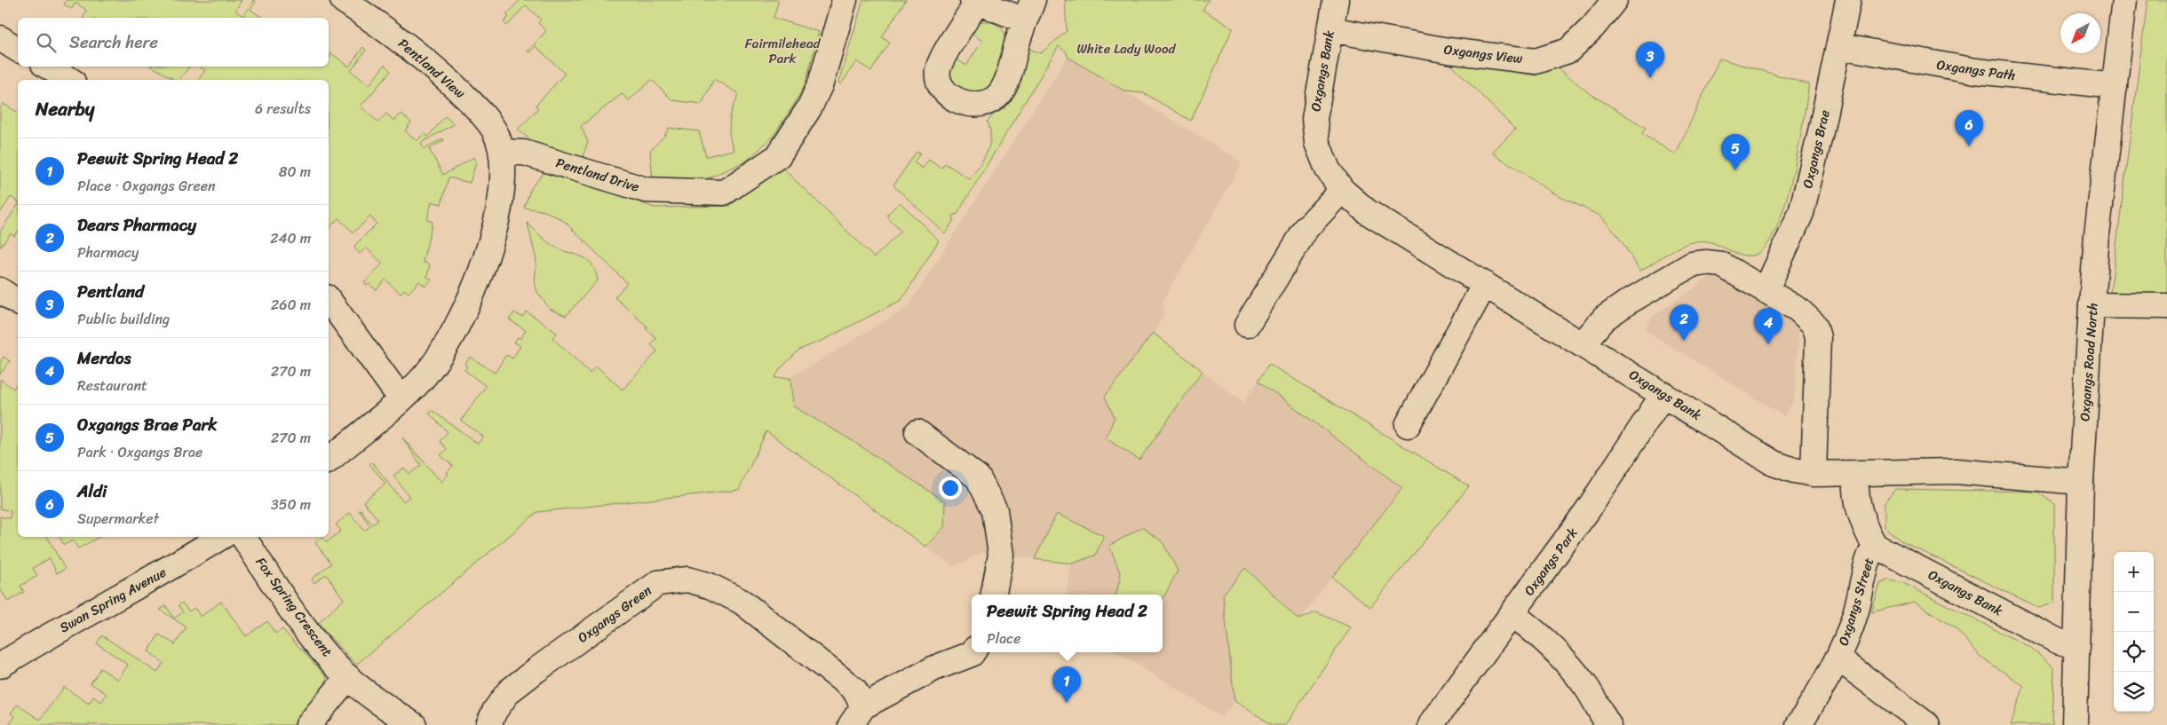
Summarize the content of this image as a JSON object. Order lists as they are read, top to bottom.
{
  "streets": {
    "street": [
      "Oxgangs View",
      "Pentland View",
      "Oxgangs Path",
      "Oxgangs Bank",
      "Oxgangs Brae",
      "Pentland Drive",
      "Oxgangs Road North",
      "Oxgangs Park",
      "Swan Spring Avenue",
      "Oxgangs Street",
      "Fox Spring Crescent",
      "Oxgangs Green"
    ]
  },
  "crossings": [
    ["Oxgangs View", "Oxgangs Bank"],
    ["Pentland View", "Pentland Drive"],
    ["Oxgangs Path", "Oxgangs Brae"],
    ["Oxgangs Path", "Oxgangs Road North"],
    ["Oxgangs Bank", "Oxgangs Road North"],
    ["Oxgangs Bank", "Oxgangs Park"],
    ["Oxgangs Bank", "Oxgangs Street"]
  ],
  "parks": ["Fairmilehead Park", "White Lady Wood"],
  "north": "bottom left",
  "page": {
    "search": "Search here",
    "pins": [
      "3",
      "6",
      "5",
      "2",
      "4",
      "1"
    ],
    "heading": ["Nearby", "6 results"],
    "list": [
      {
        "mark": "1",
        "name": "Peewit Spring Head 2",
        "note": "Place · Oxgangs Green",
        "value": "80 m"
      },
      {
        "mark": "2",
        "name": "Dears Pharmacy",
        "note": "Pharmacy",
        "value": "240 m"
      },
      {
        "mark": "3",
        "name": "Pentland",
        "note": "Public building",
        "value": "260 m"
      },
      {
        "mark": "4",
        "name": "Merdos",
        "note": "Restaurant",
        "value": "270 m"
      },
      {
        "mark": "5",
        "name": "Oxgangs Brae Park",
        "note": "Park · Oxgangs Brae",
        "value": "270 m"
      },
      {
        "mark": "6",
        "name": "Aldi",
        "note": "Supermarket",
        "value": "350 m"
      }
    ],
    "map_buttons": ["+", "−"],
    "popup": ["Peewit Spring Head 2", "Place"]
  }
}
